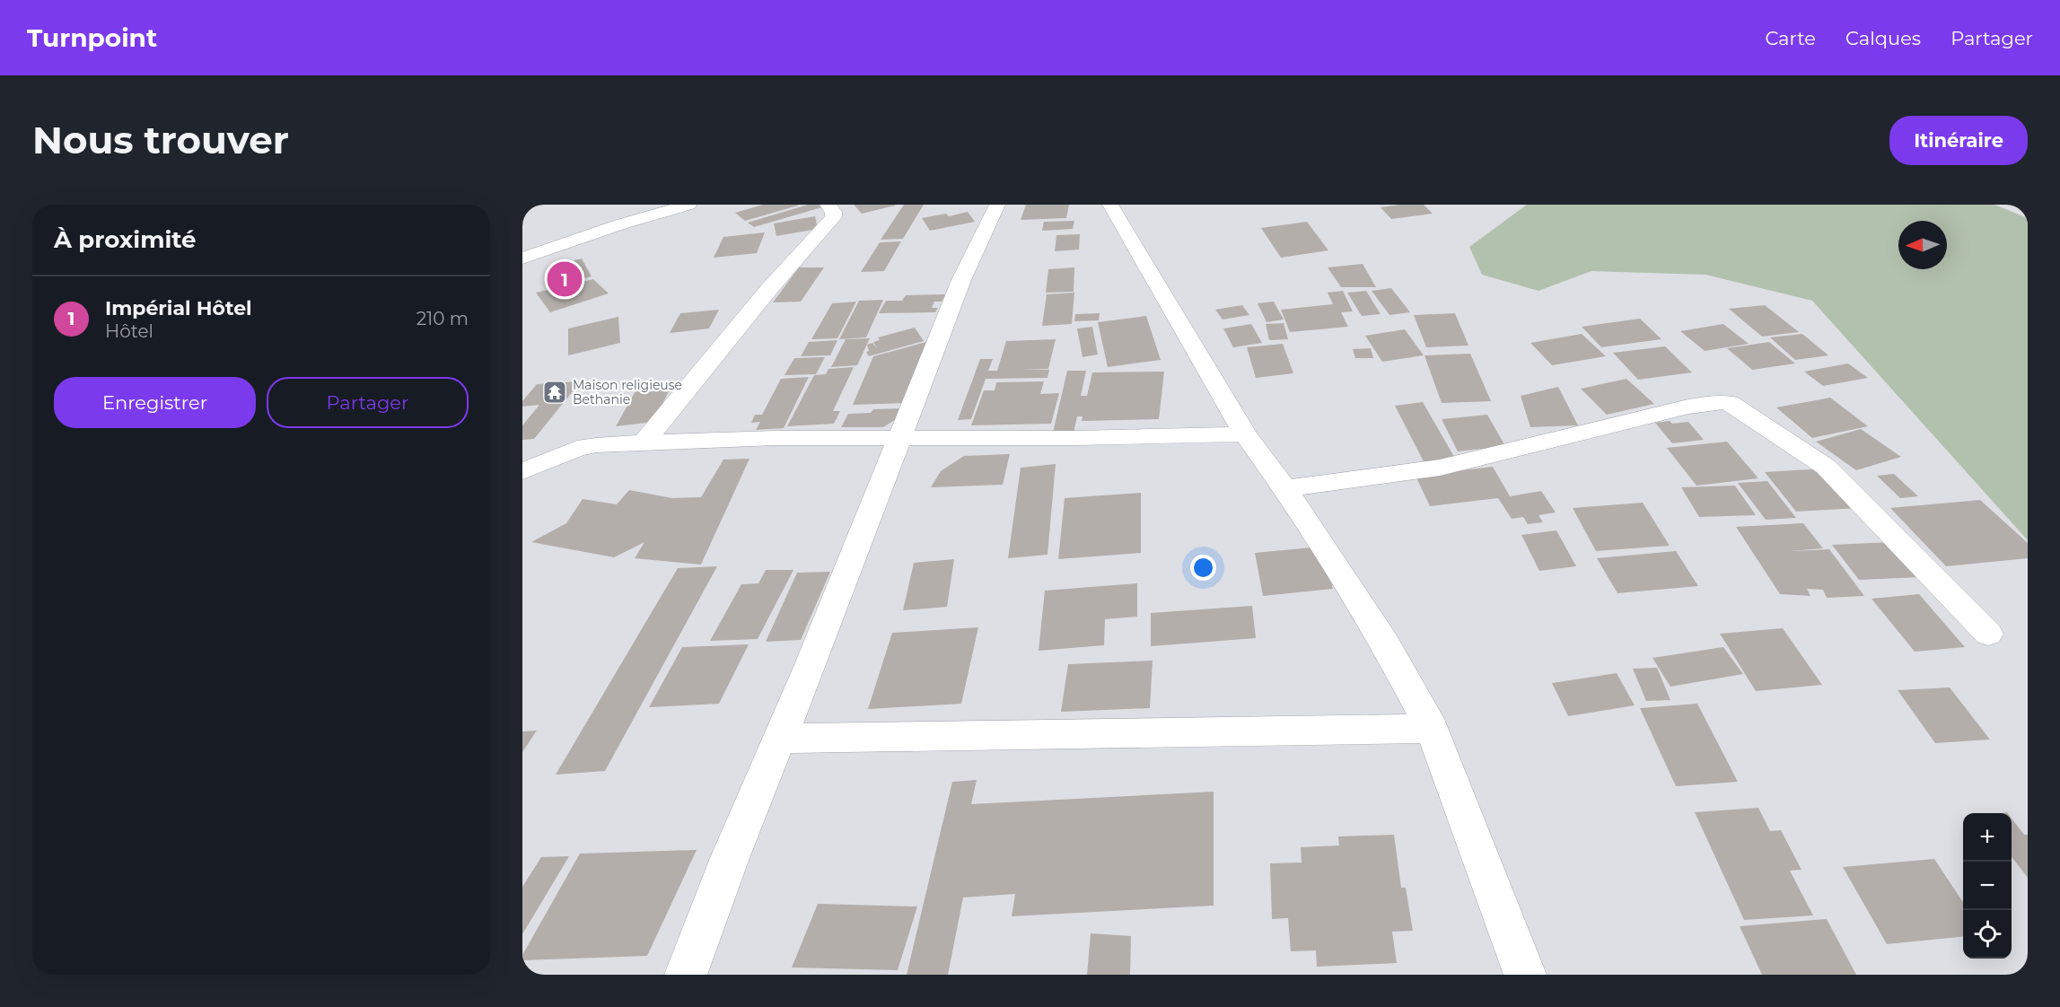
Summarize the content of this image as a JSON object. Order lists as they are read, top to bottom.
{
  "places": {
    "temple": ["Maison religieuse Bethanie"]
  },
  "north": "left",
  "page": {
    "header": "Turnpoint",
    "nav": ["Carte", "Calques", "Partager"],
    "buttons": [
      "Itinéraire",
      ["Enregistrer", "Partager"]
    ],
    "title": "Nous trouver",
    "heading": "À proximité",
    "pins": "1",
    "list": [
      {
        "mark": "1",
        "name": "Impérial Hôtel",
        "note": "Hôtel",
        "value": "210 m"
      }
    ],
    "map_buttons": ["+", "−"]
  }
}
